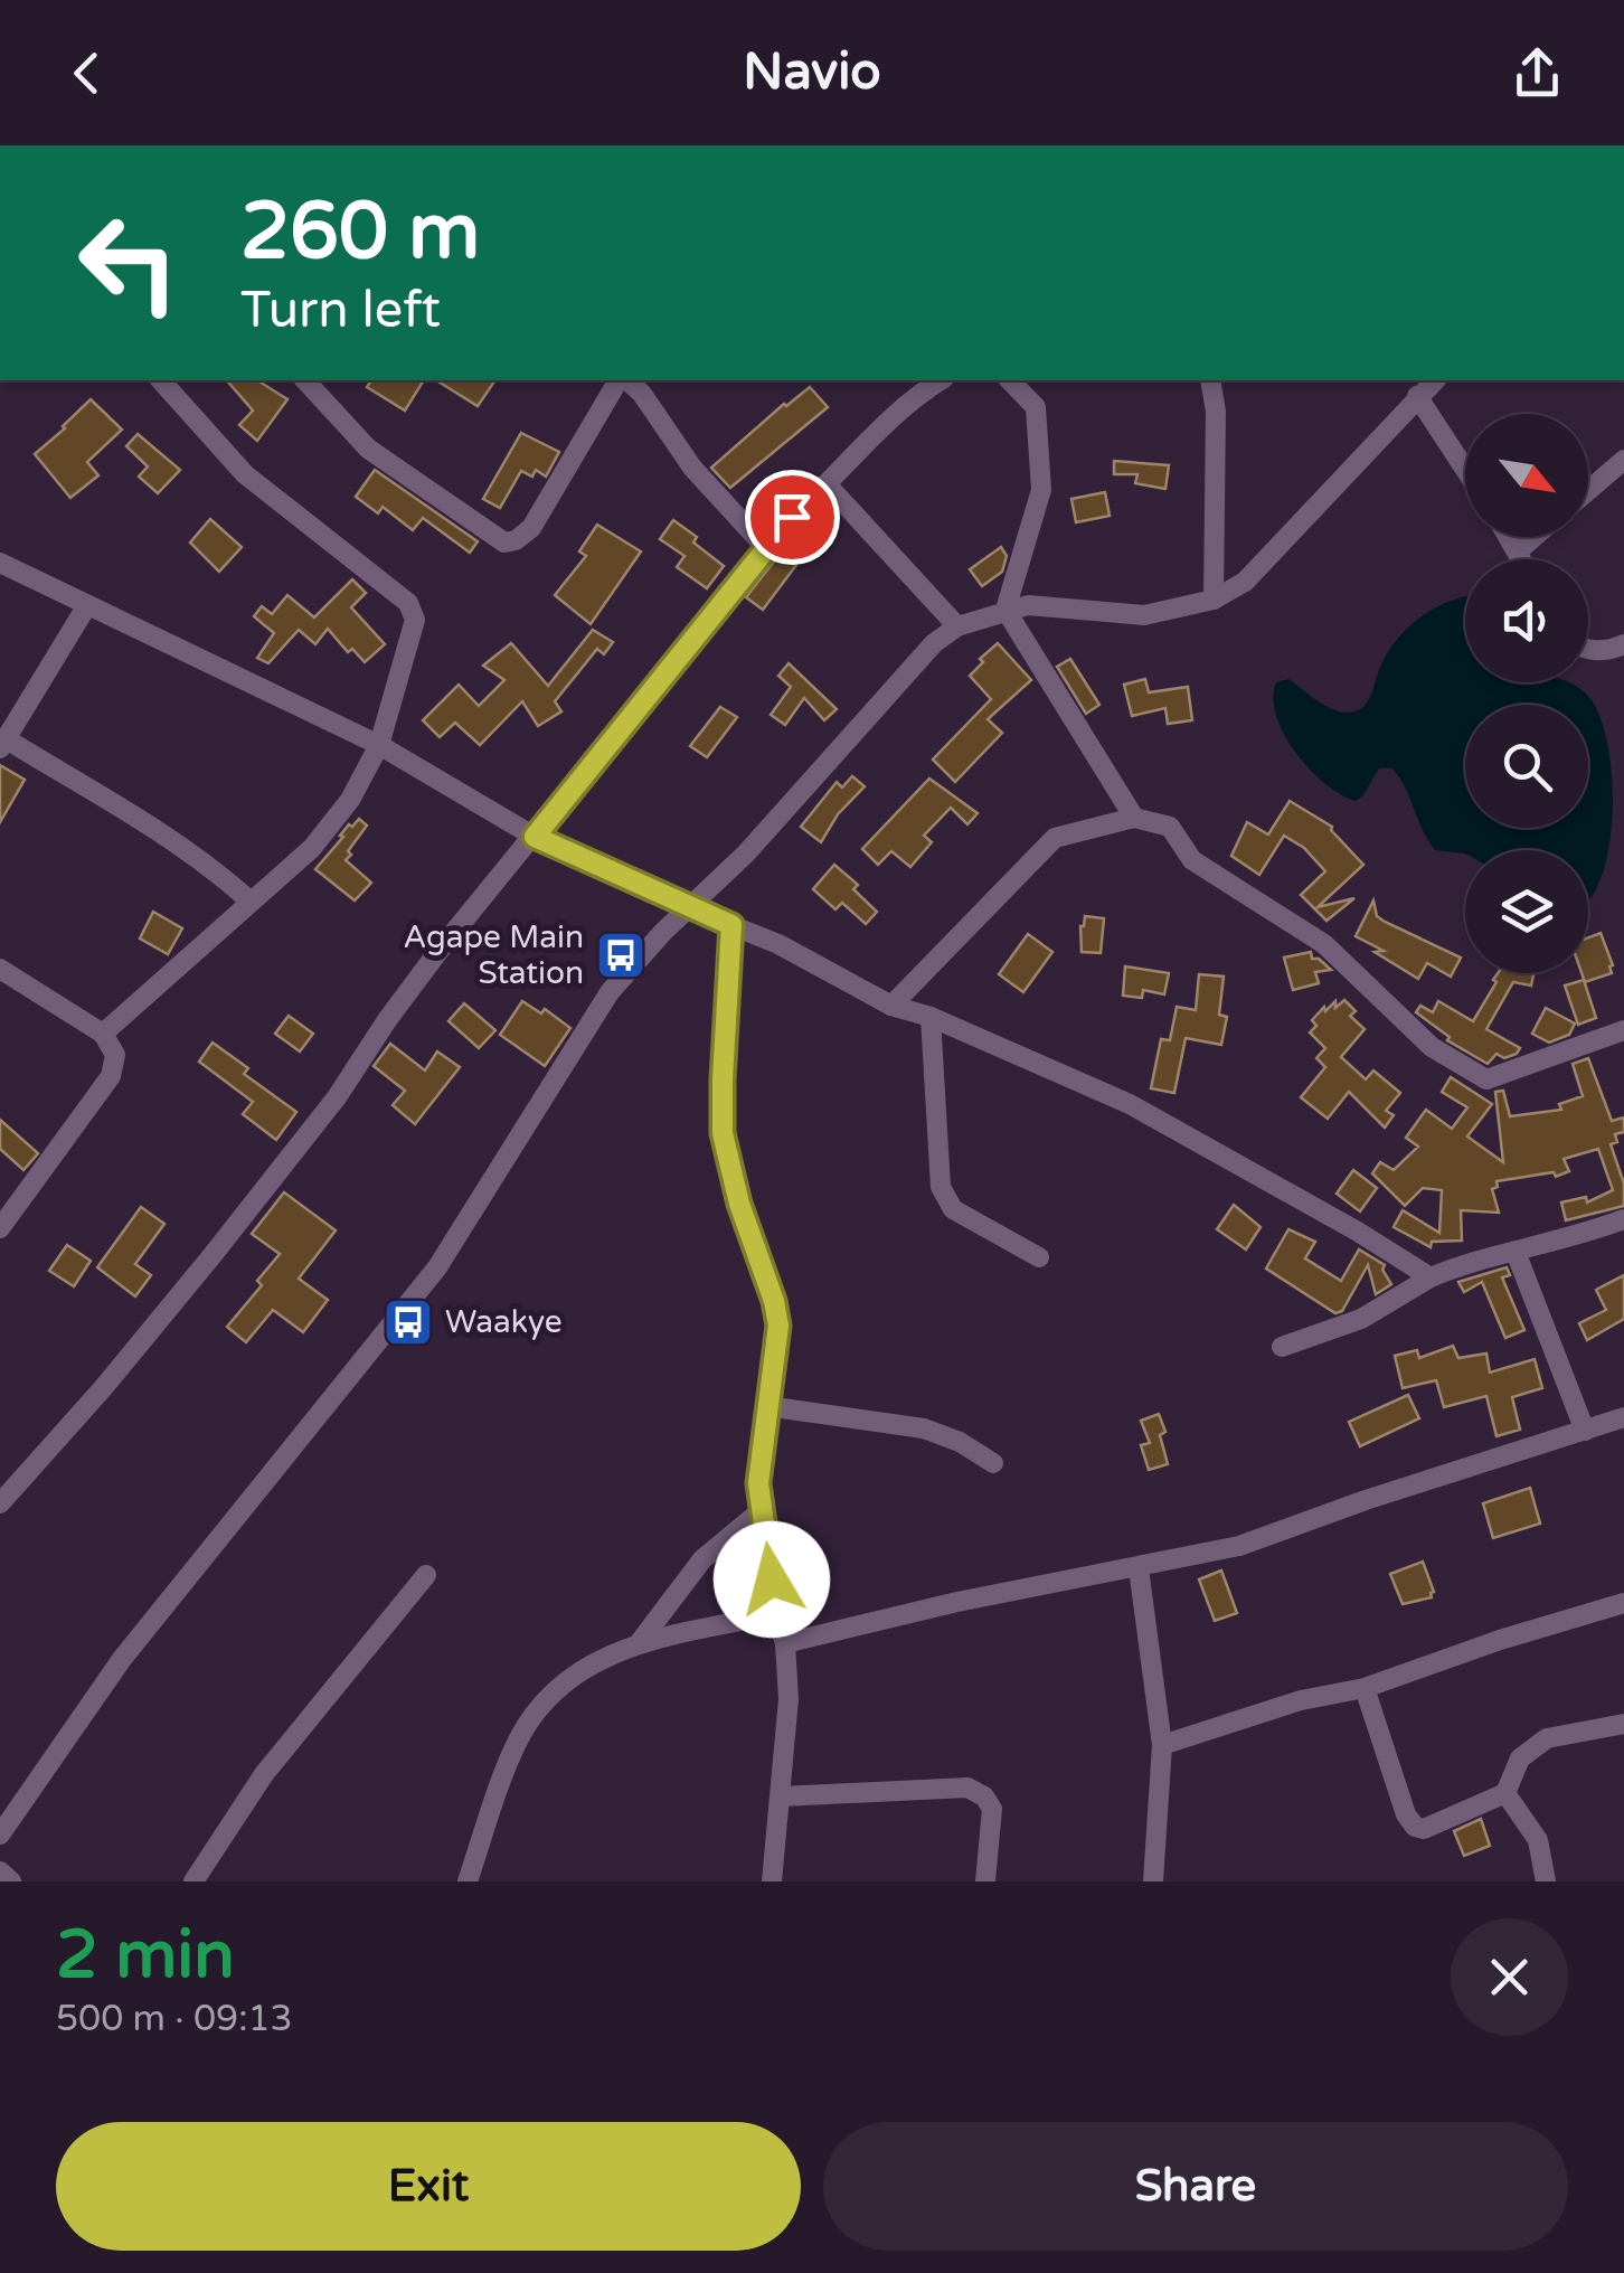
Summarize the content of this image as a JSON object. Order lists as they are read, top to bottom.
{
  "places": {
    "bus stop": ["Agape Main Station", "Waakye"]
  },
  "north": "bottom right",
  "page": {
    "header": "Navio",
    "turn": ["260 m", "Turn left"],
    "heading": ["2 min", "500 m · 09:13"],
    "buttons": ["Exit", "Share"]
  }
}
